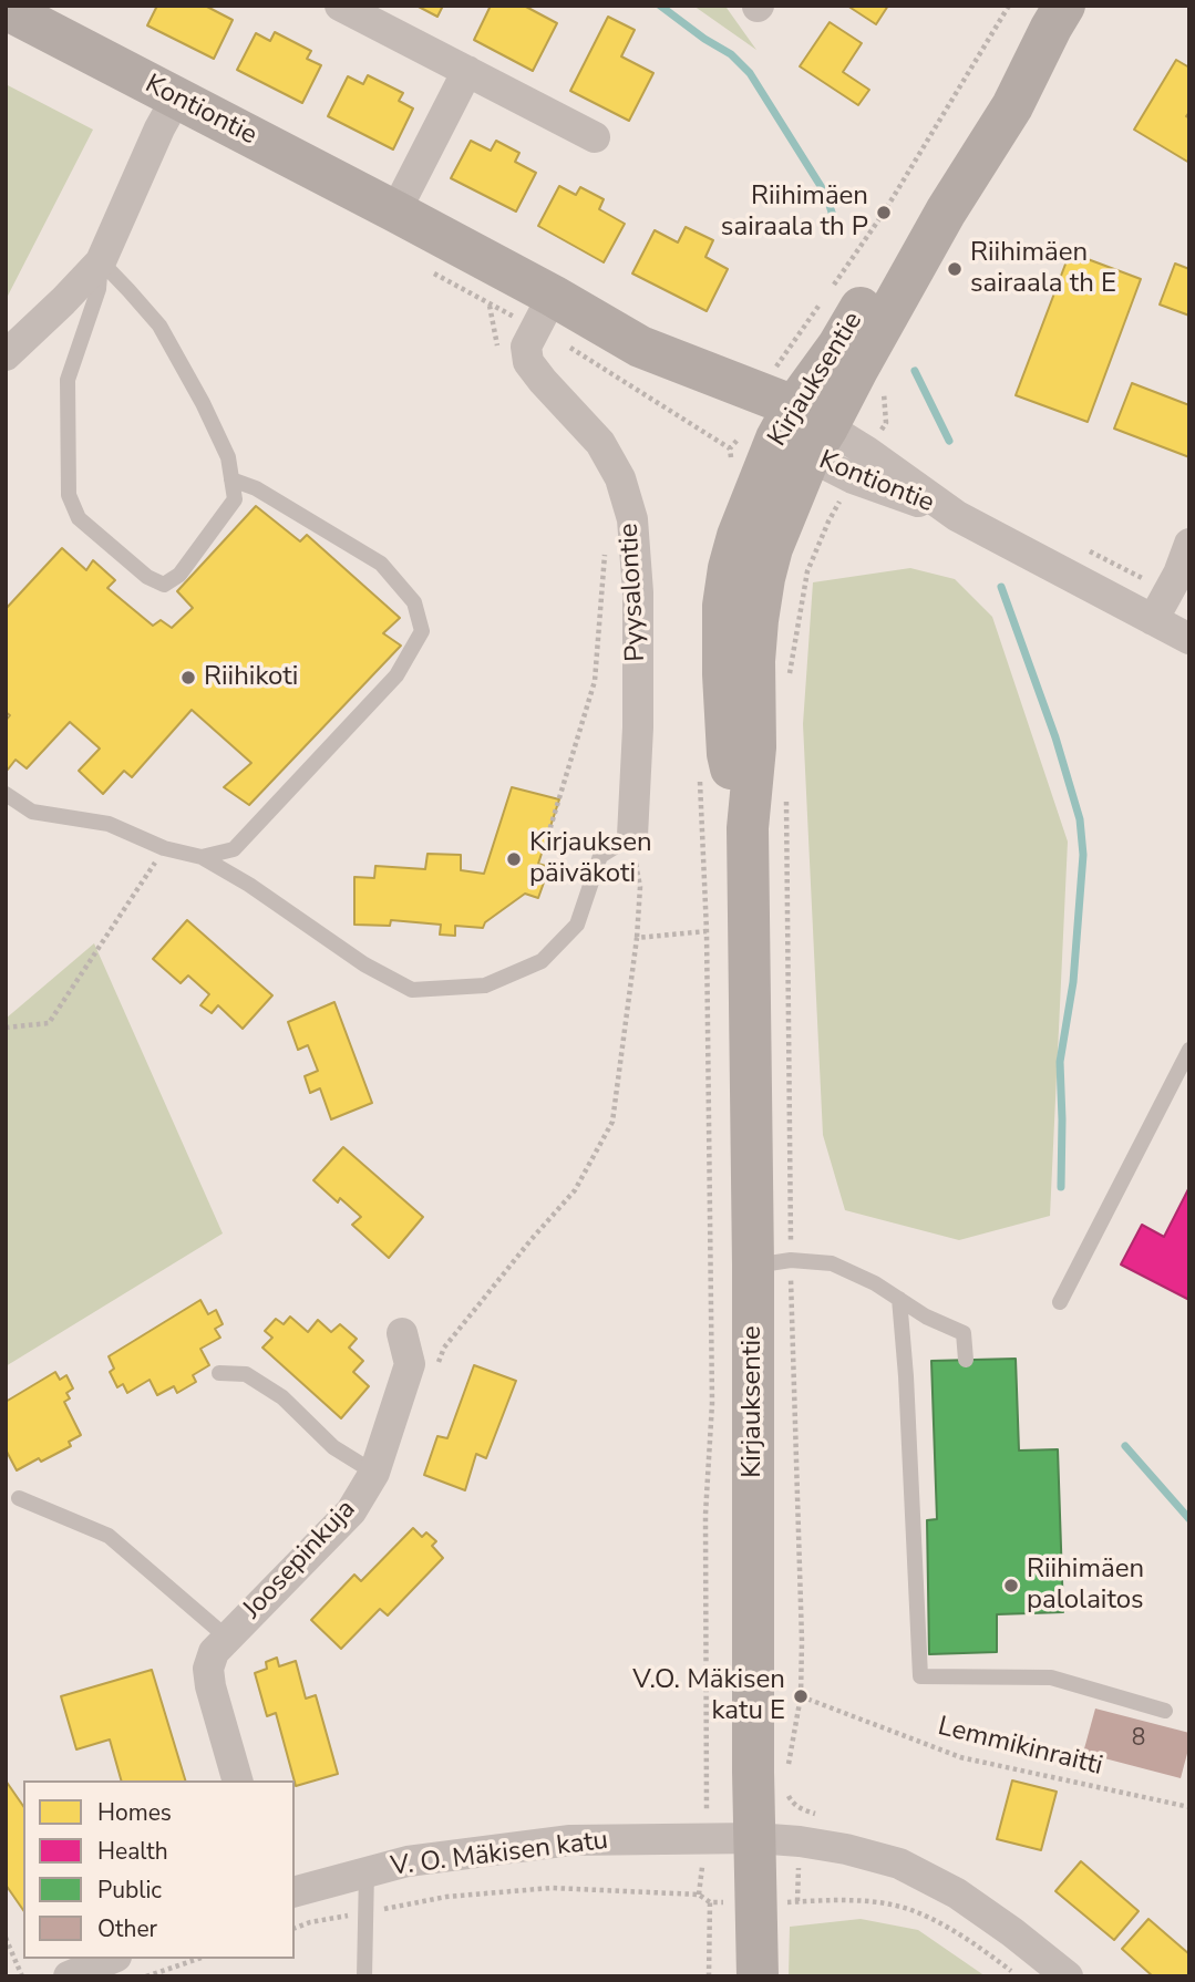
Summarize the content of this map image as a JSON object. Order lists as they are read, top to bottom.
{
  "streets": {
    "street": [
      "Kontiontie",
      "Kirjauksentie",
      "Pyysalontie",
      "Joosepinkuja",
      "V. O. Mäkisen katu"
    ],
    "path": ["Lemmikinraitti"]
  },
  "crossings": [
    ["Kontiontie", "Kirjauksentie"],
    ["Kontiontie", "Pyysalontie"],
    ["Kirjauksentie", "V. O. Mäkisen katu"]
  ],
  "places": [
    "Riihimäen sairaala th P",
    "Riihimäen sairaala th E",
    "Riihikoti",
    "Kirjauksen päiväkoti",
    "Riihimäen palolaitos",
    "V.O. Mäkisen katu E"
  ],
  "house_numbers": ["8"],
  "legend": [
    "Homes",
    "Health",
    "Public",
    "Other"
  ]
}
